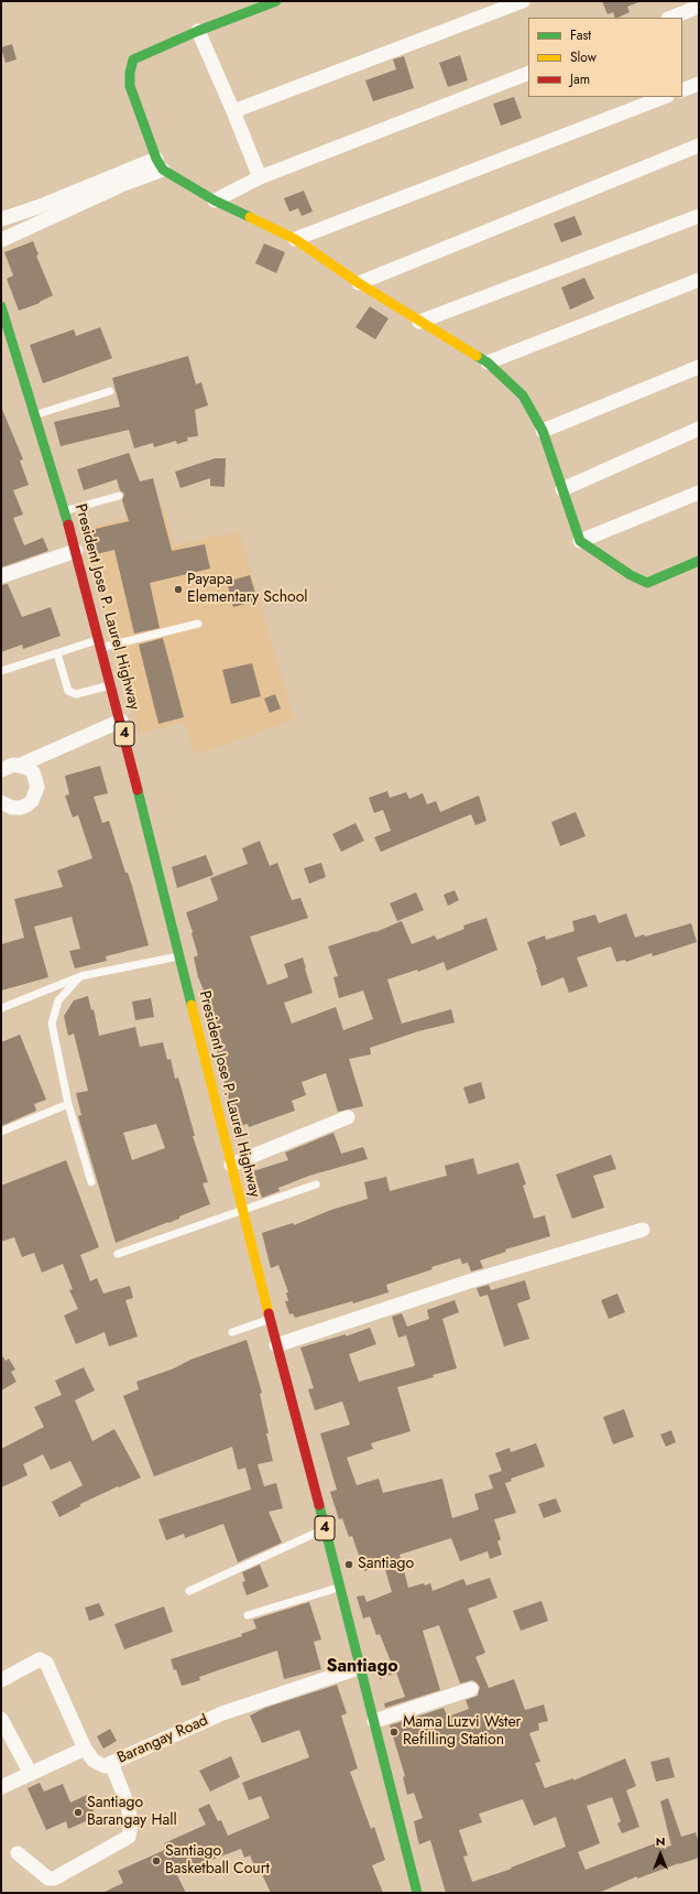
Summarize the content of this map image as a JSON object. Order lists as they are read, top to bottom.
{
  "streets": {
    "main road": ["President Jose P. Laurel Highway", "4"],
    "street": ["Barangay Road"]
  },
  "crossings": [
    ["President Jose P. Laurel Highway", "Barangay Road"]
  ],
  "districts": ["Santiago"],
  "places": [
    "Payapa Elementary School",
    "Santiago",
    "Mama Luzvi Wster Refilling Station",
    "Santiago Barangay Hall",
    "Santiago Basketball Court"
  ],
  "legend": ["Fast", "Slow", "Jam"],
  "north": "top"
}
